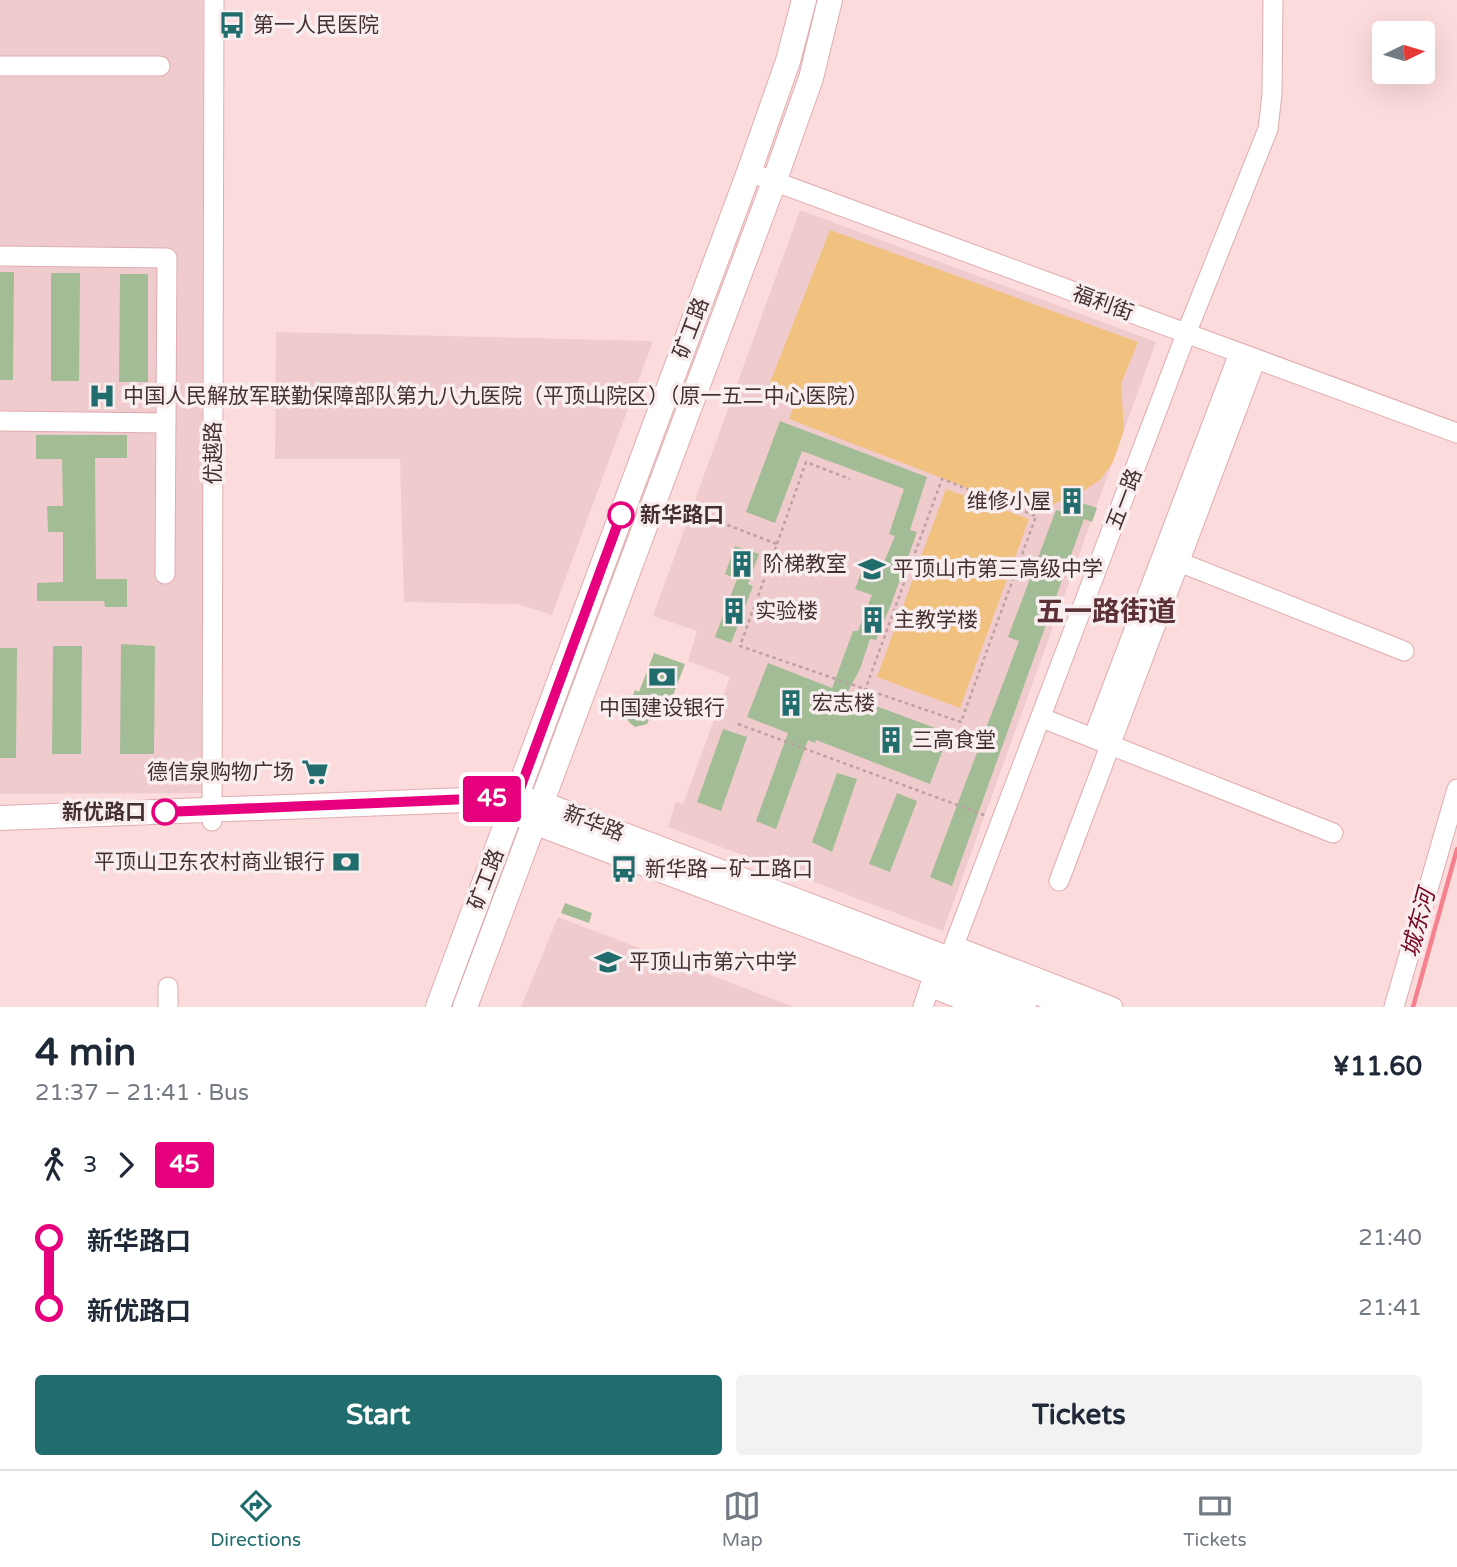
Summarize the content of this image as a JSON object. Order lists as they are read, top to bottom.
{
  "streets": {
    "main road": ["矿工路", "新华路"],
    "street": ["福利街", "优越路", "五一路"]
  },
  "crossings": [
    ["福利街", "矿工路"],
    ["福利街", "五一路"],
    ["矿工路", "新华路"],
    ["优越路", "新华路"],
    ["五一路", "新华路"]
  ],
  "districts": ["五一路街道"],
  "water": ["城东河"],
  "places": {
    "bus stop": ["第一人民医院", "新华路－矿工路口"],
    "hospital": ["中国人民解放军联勤保障部队第九八九医院（平顶山院区）（原一五二中心医院）"],
    "building": [
      "维修小屋",
      "阶梯教室",
      "实验楼",
      "主教学楼",
      "宏志楼",
      "三高食堂"
    ],
    "other": ["新华路口", "新优路口"],
    "school or university": ["平顶山市第三高级中学", "平顶山市第六中学"],
    "bank": ["中国建设银行", "平顶山卫东农村商业银行"],
    "supermarket": ["德信泉购物广场"]
  },
  "lines": ["bus line 45"],
  "north": "right",
  "page": {
    "on_map": "45",
    "heading": ["4 min", "21:37 – 21:41 · Bus", "¥11.60"],
    "legs": ["3", "45"],
    "list": [
      {
        "name": "新华路口",
        "value": "21:40"
      },
      {
        "name": "新优路口",
        "value": "21:41"
      }
    ],
    "buttons": ["Start", "Tickets"],
    "tabs": ["Directions", "Map", "Tickets"]
  }
}
